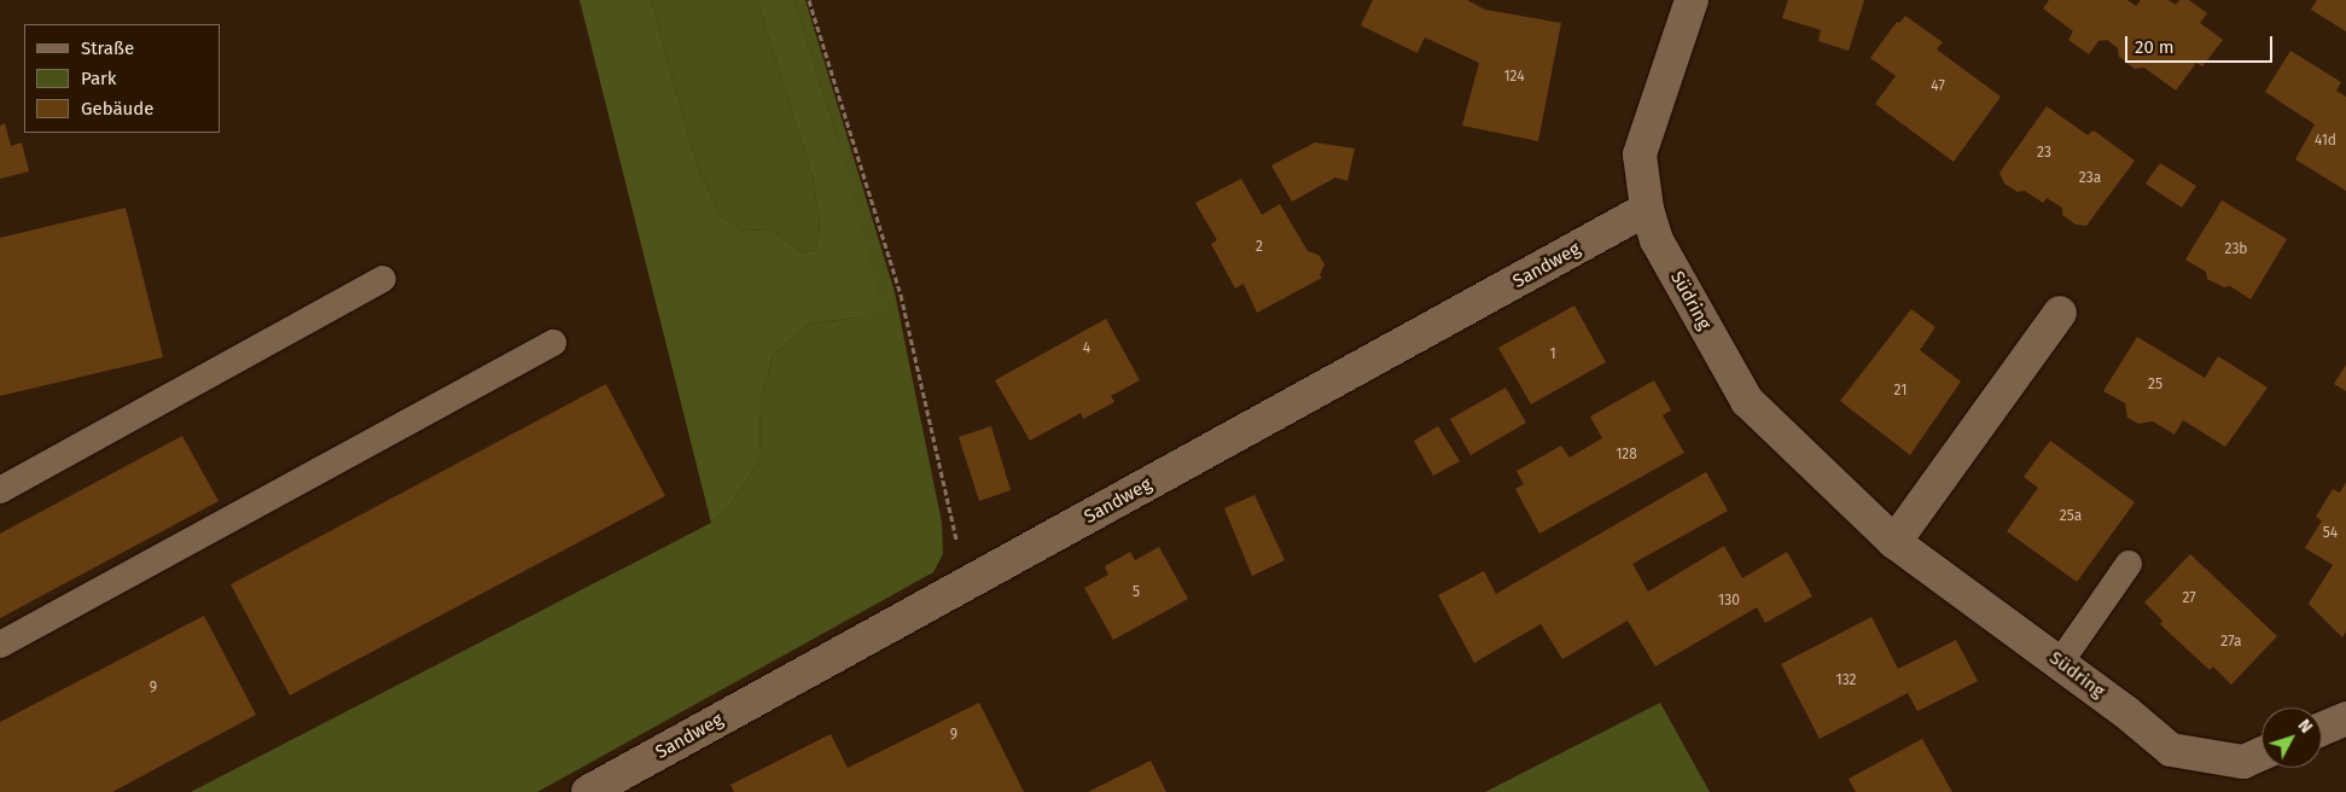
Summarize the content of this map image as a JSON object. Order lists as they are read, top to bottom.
{
  "streets": {
    "street": ["Sandweg", "Südring"]
  },
  "crossings": [
    ["Sandweg", "Südring"]
  ],
  "house_numbers": [
    "124",
    "47",
    "41d",
    "23",
    "23a",
    "2",
    "23b",
    "4",
    "1",
    "25",
    "21",
    "128",
    "25a",
    "54",
    "5",
    "27",
    "130",
    "27a",
    "132",
    "9",
    "9"
  ],
  "legend": ["Straße", "Park", "Gebäude"],
  "scale_bar": "20 m",
  "north": "top right"
}
